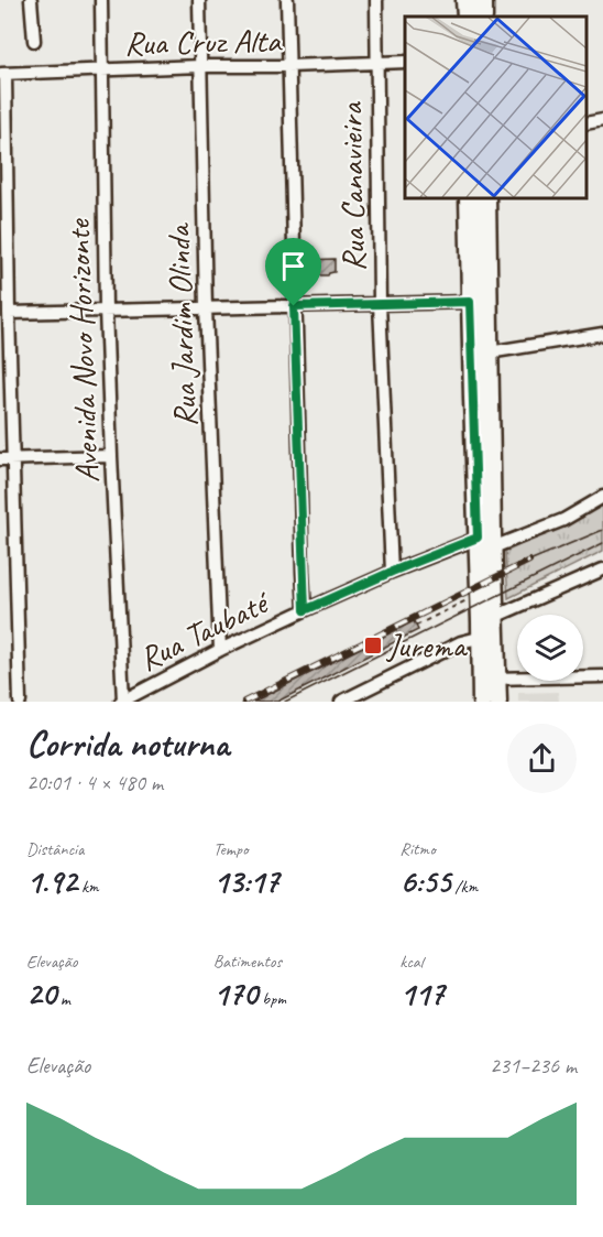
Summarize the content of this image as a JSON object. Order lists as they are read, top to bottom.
{
  "streets": {
    "street": [
      "Rua Cruz Alta",
      "Rua Canavieira",
      "Rua Jardim Olinda",
      "Avenida Novo Horizonte",
      "Rua Taubaté"
    ]
  },
  "crossings": [
    ["Rua Cruz Alta", "Rua Canavieira"],
    ["Rua Cruz Alta", "Rua Jardim Olinda"],
    ["Rua Cruz Alta", "Avenida Novo Horizonte"],
    ["Rua Canavieira", "Rua Taubaté"],
    ["Rua Jardim Olinda", "Rua Taubaté"],
    ["Avenida Novo Horizonte", "Rua Taubaté"]
  ],
  "places": {
    "transit": ["Jurema"]
  },
  "page": {
    "heading": ["Corrida noturna", "20:01 · 4 × 480 m"],
    "stats": [
      ["Distância", "1.92 km"],
      ["Tempo", "13:17"],
      ["Ritmo", "6:55 /km"],
      ["Elevação", "20 m"],
      ["Batimentos", "170 bpm"],
      ["kcal", "117"]
    ],
    "chart": ["Elevação", "231–236 m"]
  }
}
